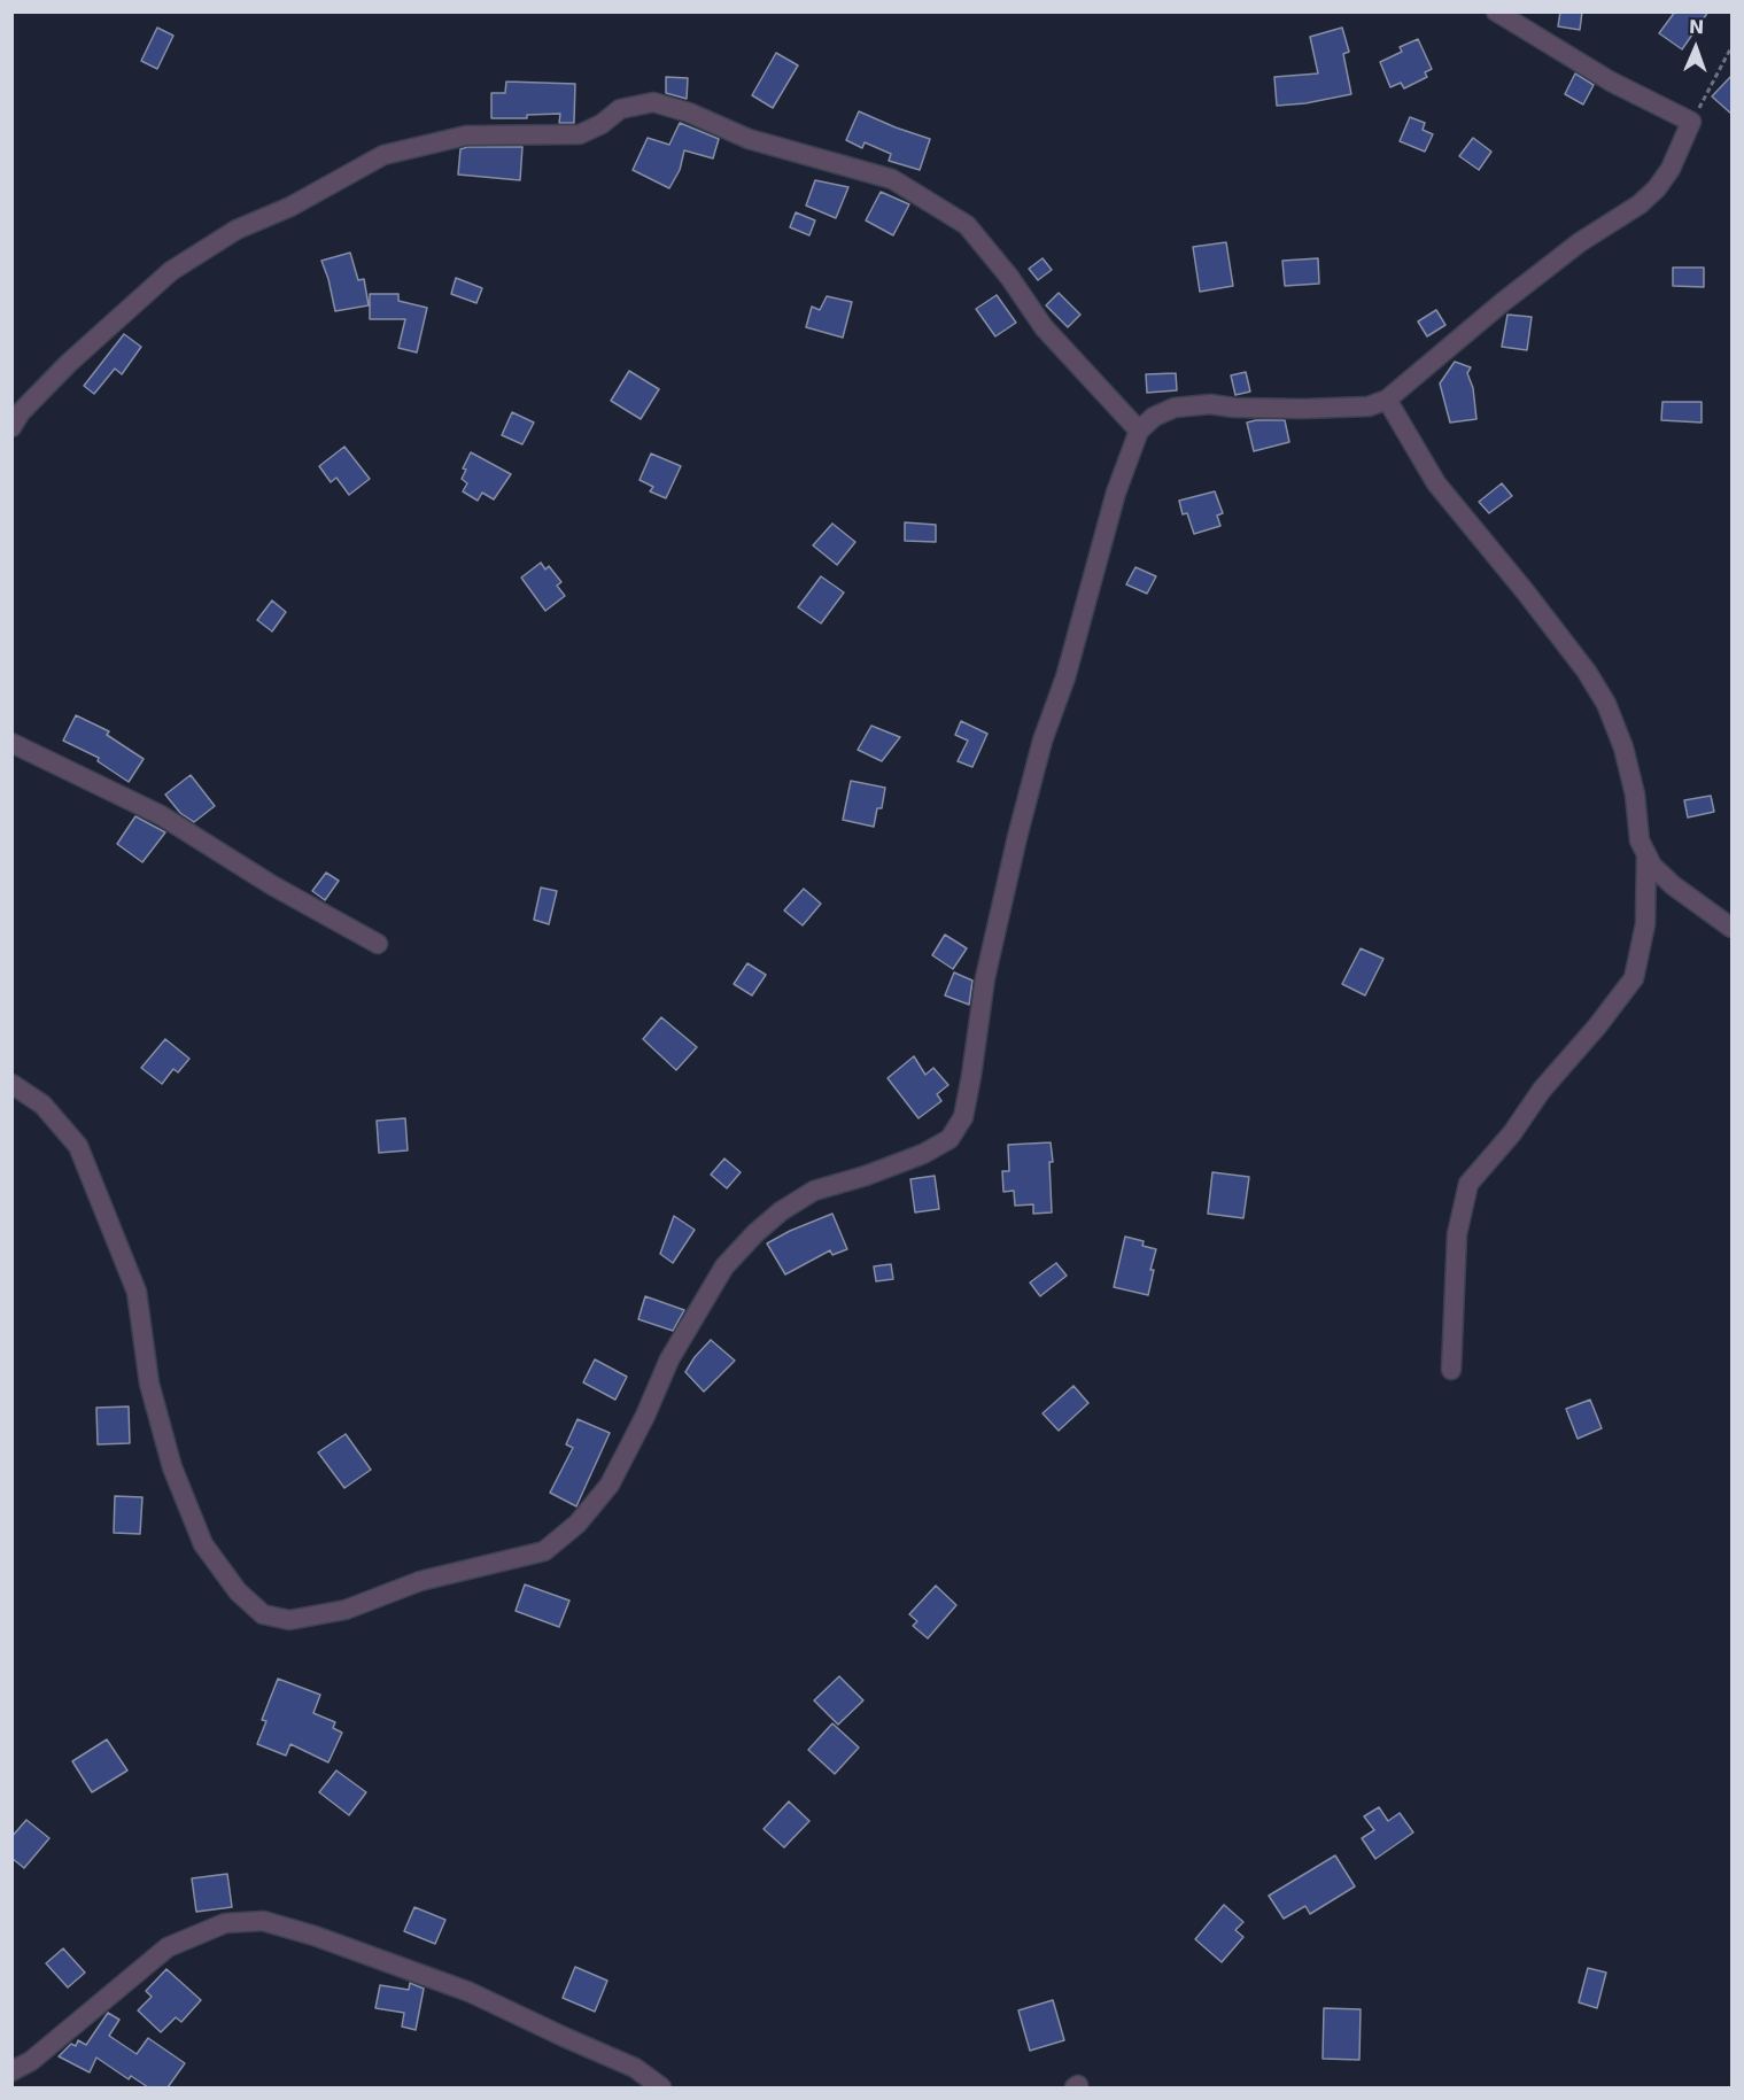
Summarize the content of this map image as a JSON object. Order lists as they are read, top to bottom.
{
  "north": "top"
}
